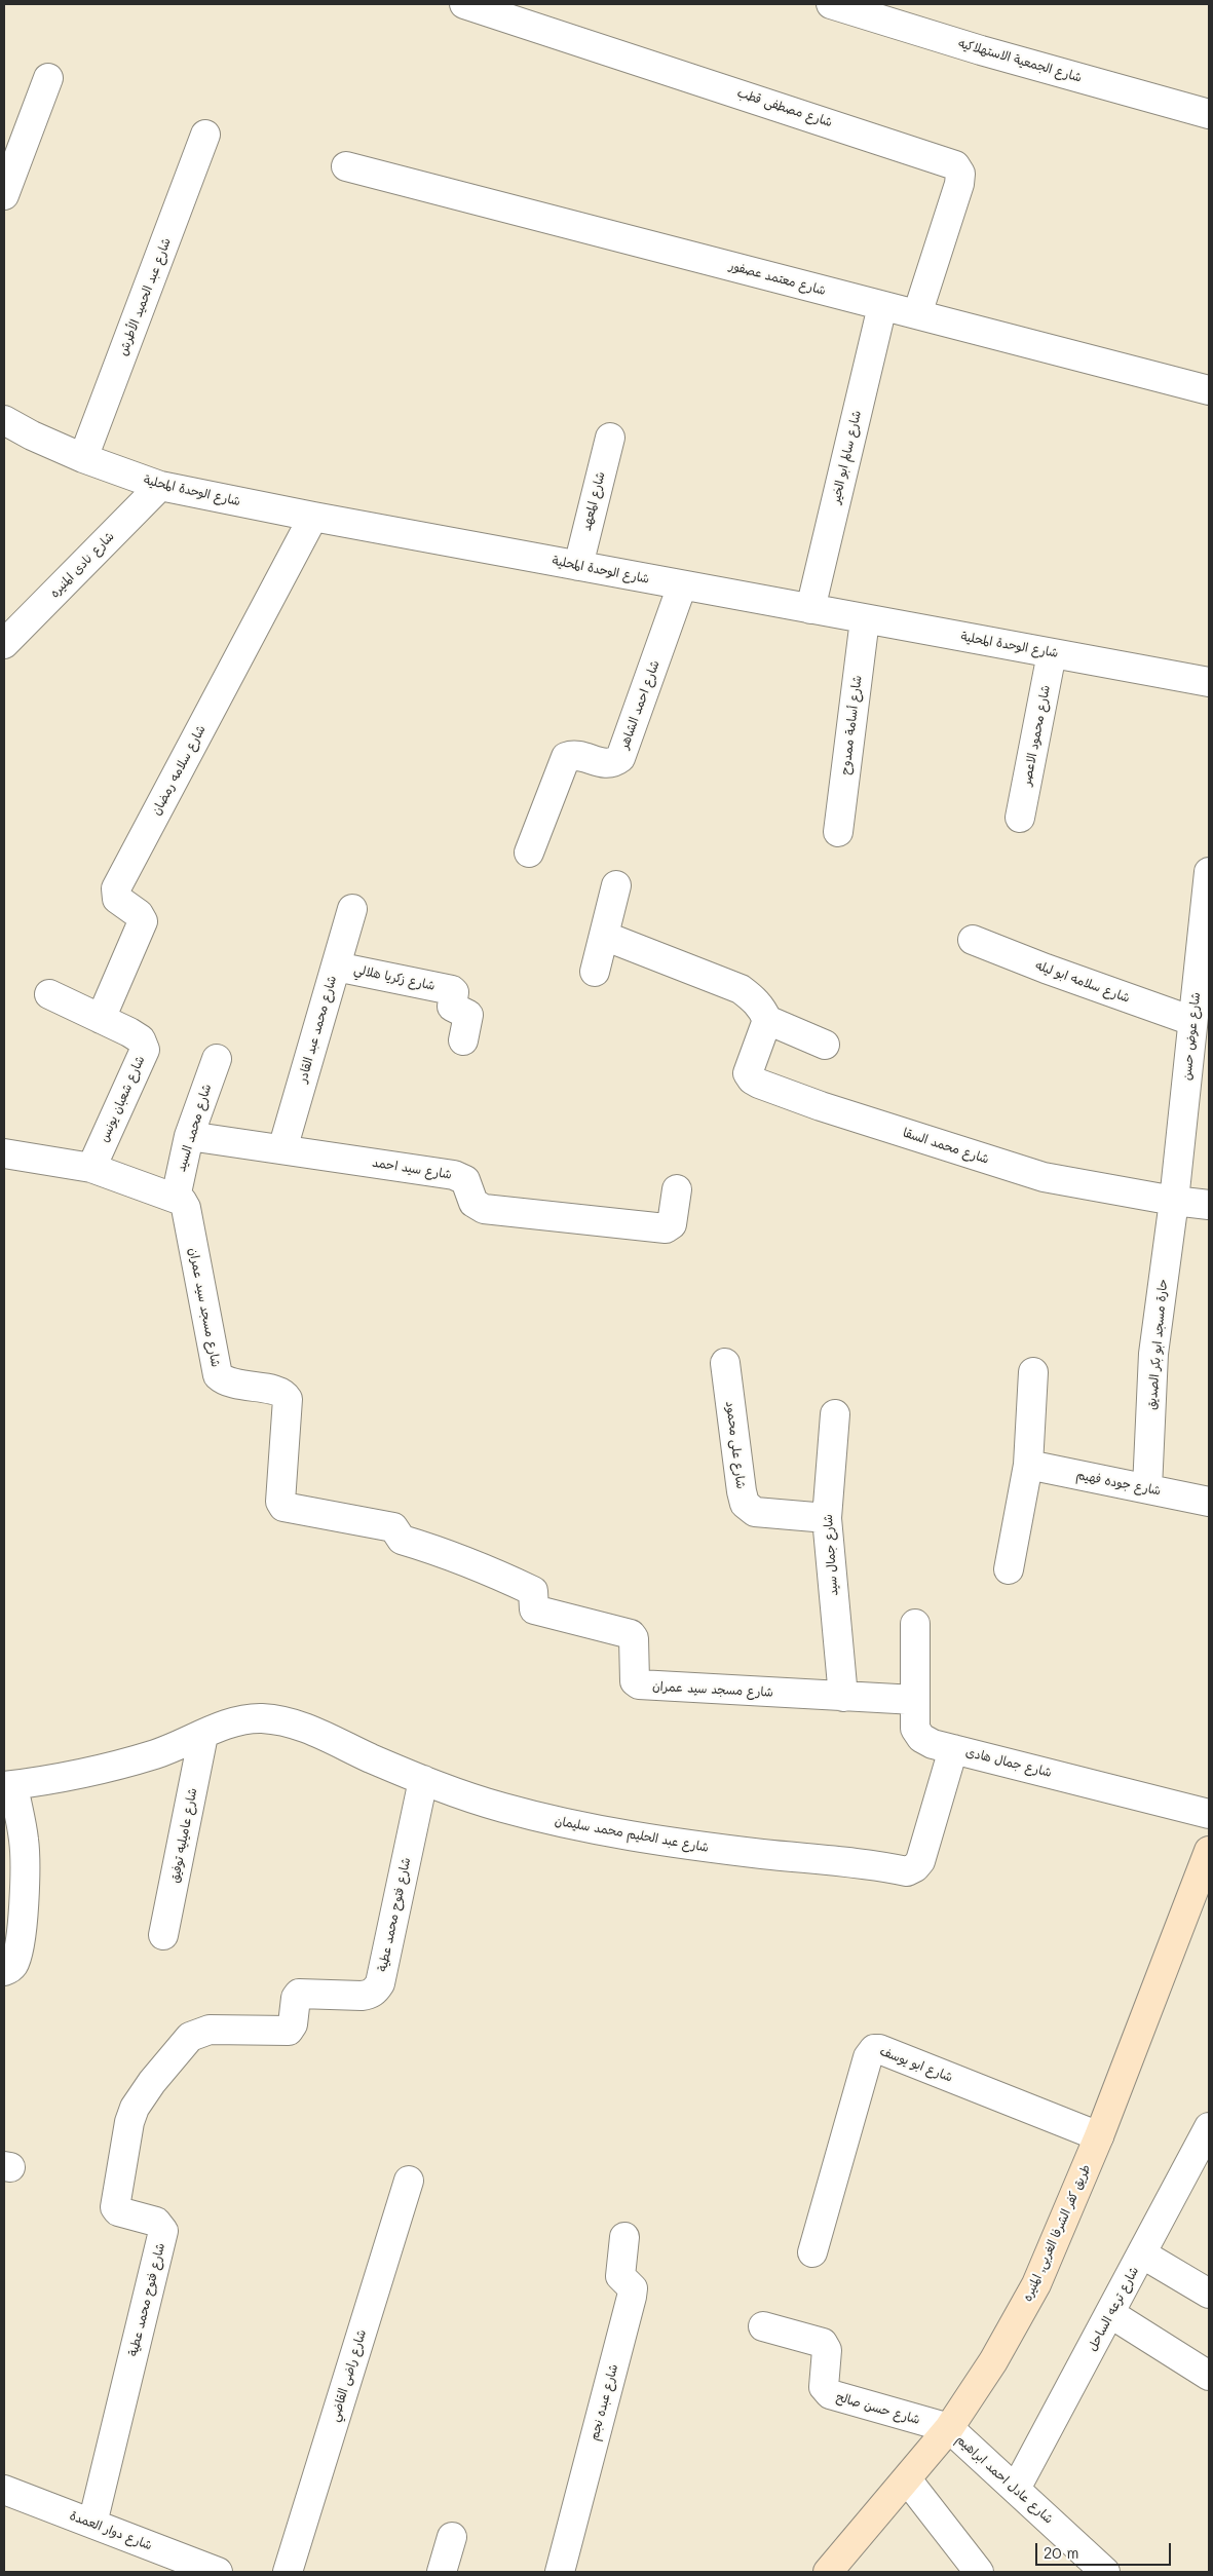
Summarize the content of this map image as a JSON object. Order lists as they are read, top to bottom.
{
  "streets": {
    "street": [
      "شارع الجمعية الاستهلاكيه",
      "شارع مصطفى قطب",
      "شارع معتمد عصفور",
      "شارع عبد الحميد الأطرش",
      "شارع سالم ابو الخير",
      "شارع الوحدة المحلية",
      "شارع المعهد",
      "شارع نادى المنيره",
      "شارع احمد الشاهر",
      "شارع أسامة ممدوح",
      "شارع محمود الاعصر",
      "شارع سلامه رمضان",
      "شارع زكريا هلالي",
      "شارع سلامه ابو ليله",
      "شارع محمد عبد القادر",
      "شارع عوض حسن",
      "شارع شعبان يونس",
      "شارع محمد السيد",
      "شارع محمد السقا",
      "شارع سيد احمد",
      "شارع مسجد سيد عمران",
      "حارة مسجد ابو بكر الصديق",
      "شارع على محمود",
      "شارع جوده فهيم",
      "شارع جمال سيد",
      "شارع جمال هادى",
      "شارع عبد الحليم محمد سليمان",
      "شارع عاميليه توفيق",
      "شارع فتوح محمد عطية",
      "شارع ابو يوسف",
      "طريق كفر الشرفا الغربى, المنيره",
      "شارع ترعه الساحل",
      "شارع راضى القاضي",
      "شارع عبده نجم",
      "شارع حسن صالح",
      "شارع عادل احمد ابراهيم",
      "شارع دوار العمدة"
    ]
  },
  "crossings": [
    ["شارع مصطفى قطب", "شارع معتمد عصفور"],
    ["شارع معتمد عصفور", "شارع سالم ابو الخير"],
    ["شارع عبد الحميد الأطرش", "شارع الوحدة المحلية"],
    ["شارع سالم ابو الخير", "شارع الوحدة المحلية"],
    ["شارع الوحدة المحلية", "شارع المعهد"],
    ["شارع الوحدة المحلية", "شارع نادى المنيره"],
    ["شارع الوحدة المحلية", "شارع احمد الشاهر"],
    ["شارع الوحدة المحلية", "شارع أسامة ممدوح"],
    ["شارع الوحدة المحلية", "شارع محمود الاعصر"],
    ["شارع الوحدة المحلية", "شارع سلامه رمضان"],
    ["شارع سلامه رمضان", "شارع شعبان يونس"],
    ["شارع زكريا هلالي", "شارع محمد عبد القادر"],
    ["شارع سلامه ابو ليله", "شارع عوض حسن"],
    ["شارع محمد عبد القادر", "شارع سيد احمد"],
    ["شارع عوض حسن", "شارع محمد السقا"],
    ["شارع عوض حسن", "حارة مسجد ابو بكر الصديق"],
    ["شارع محمد السيد", "شارع سيد احمد"],
    ["شارع محمد السيد", "شارع مسجد سيد عمران"],
    ["شارع محمد السقا", "حارة مسجد ابو بكر الصديق"],
    ["شارع مسجد سيد عمران", "شارع جمال سيد"],
    ["شارع مسجد سيد عمران", "شارع جمال هادى"],
    ["حارة مسجد ابو بكر الصديق", "شارع جوده فهيم"],
    ["شارع على محمود", "شارع جمال سيد"],
    ["شارع جمال هادى", "شارع عبد الحليم محمد سليمان"],
    ["شارع عبد الحليم محمد سليمان", "شارع عاميليه توفيق"],
    ["شارع عبد الحليم محمد سليمان", "شارع فتوح محمد عطية"],
    ["شارع فتوح محمد عطية", "شارع دوار العمدة"],
    ["شارع ابو يوسف", "طريق كفر الشرفا الغربى, المنيره"],
    ["طريق كفر الشرفا الغربى, المنيره", "شارع حسن صالح"],
    ["طريق كفر الشرفا الغربى, المنيره", "شارع عادل احمد ابراهيم"],
    ["شارع ترعه الساحل", "شارع عادل احمد ابراهيم"],
    ["شارع حسن صالح", "شارع عادل احمد ابراهيم"]
  ],
  "scale_bar": "20 m"
}
